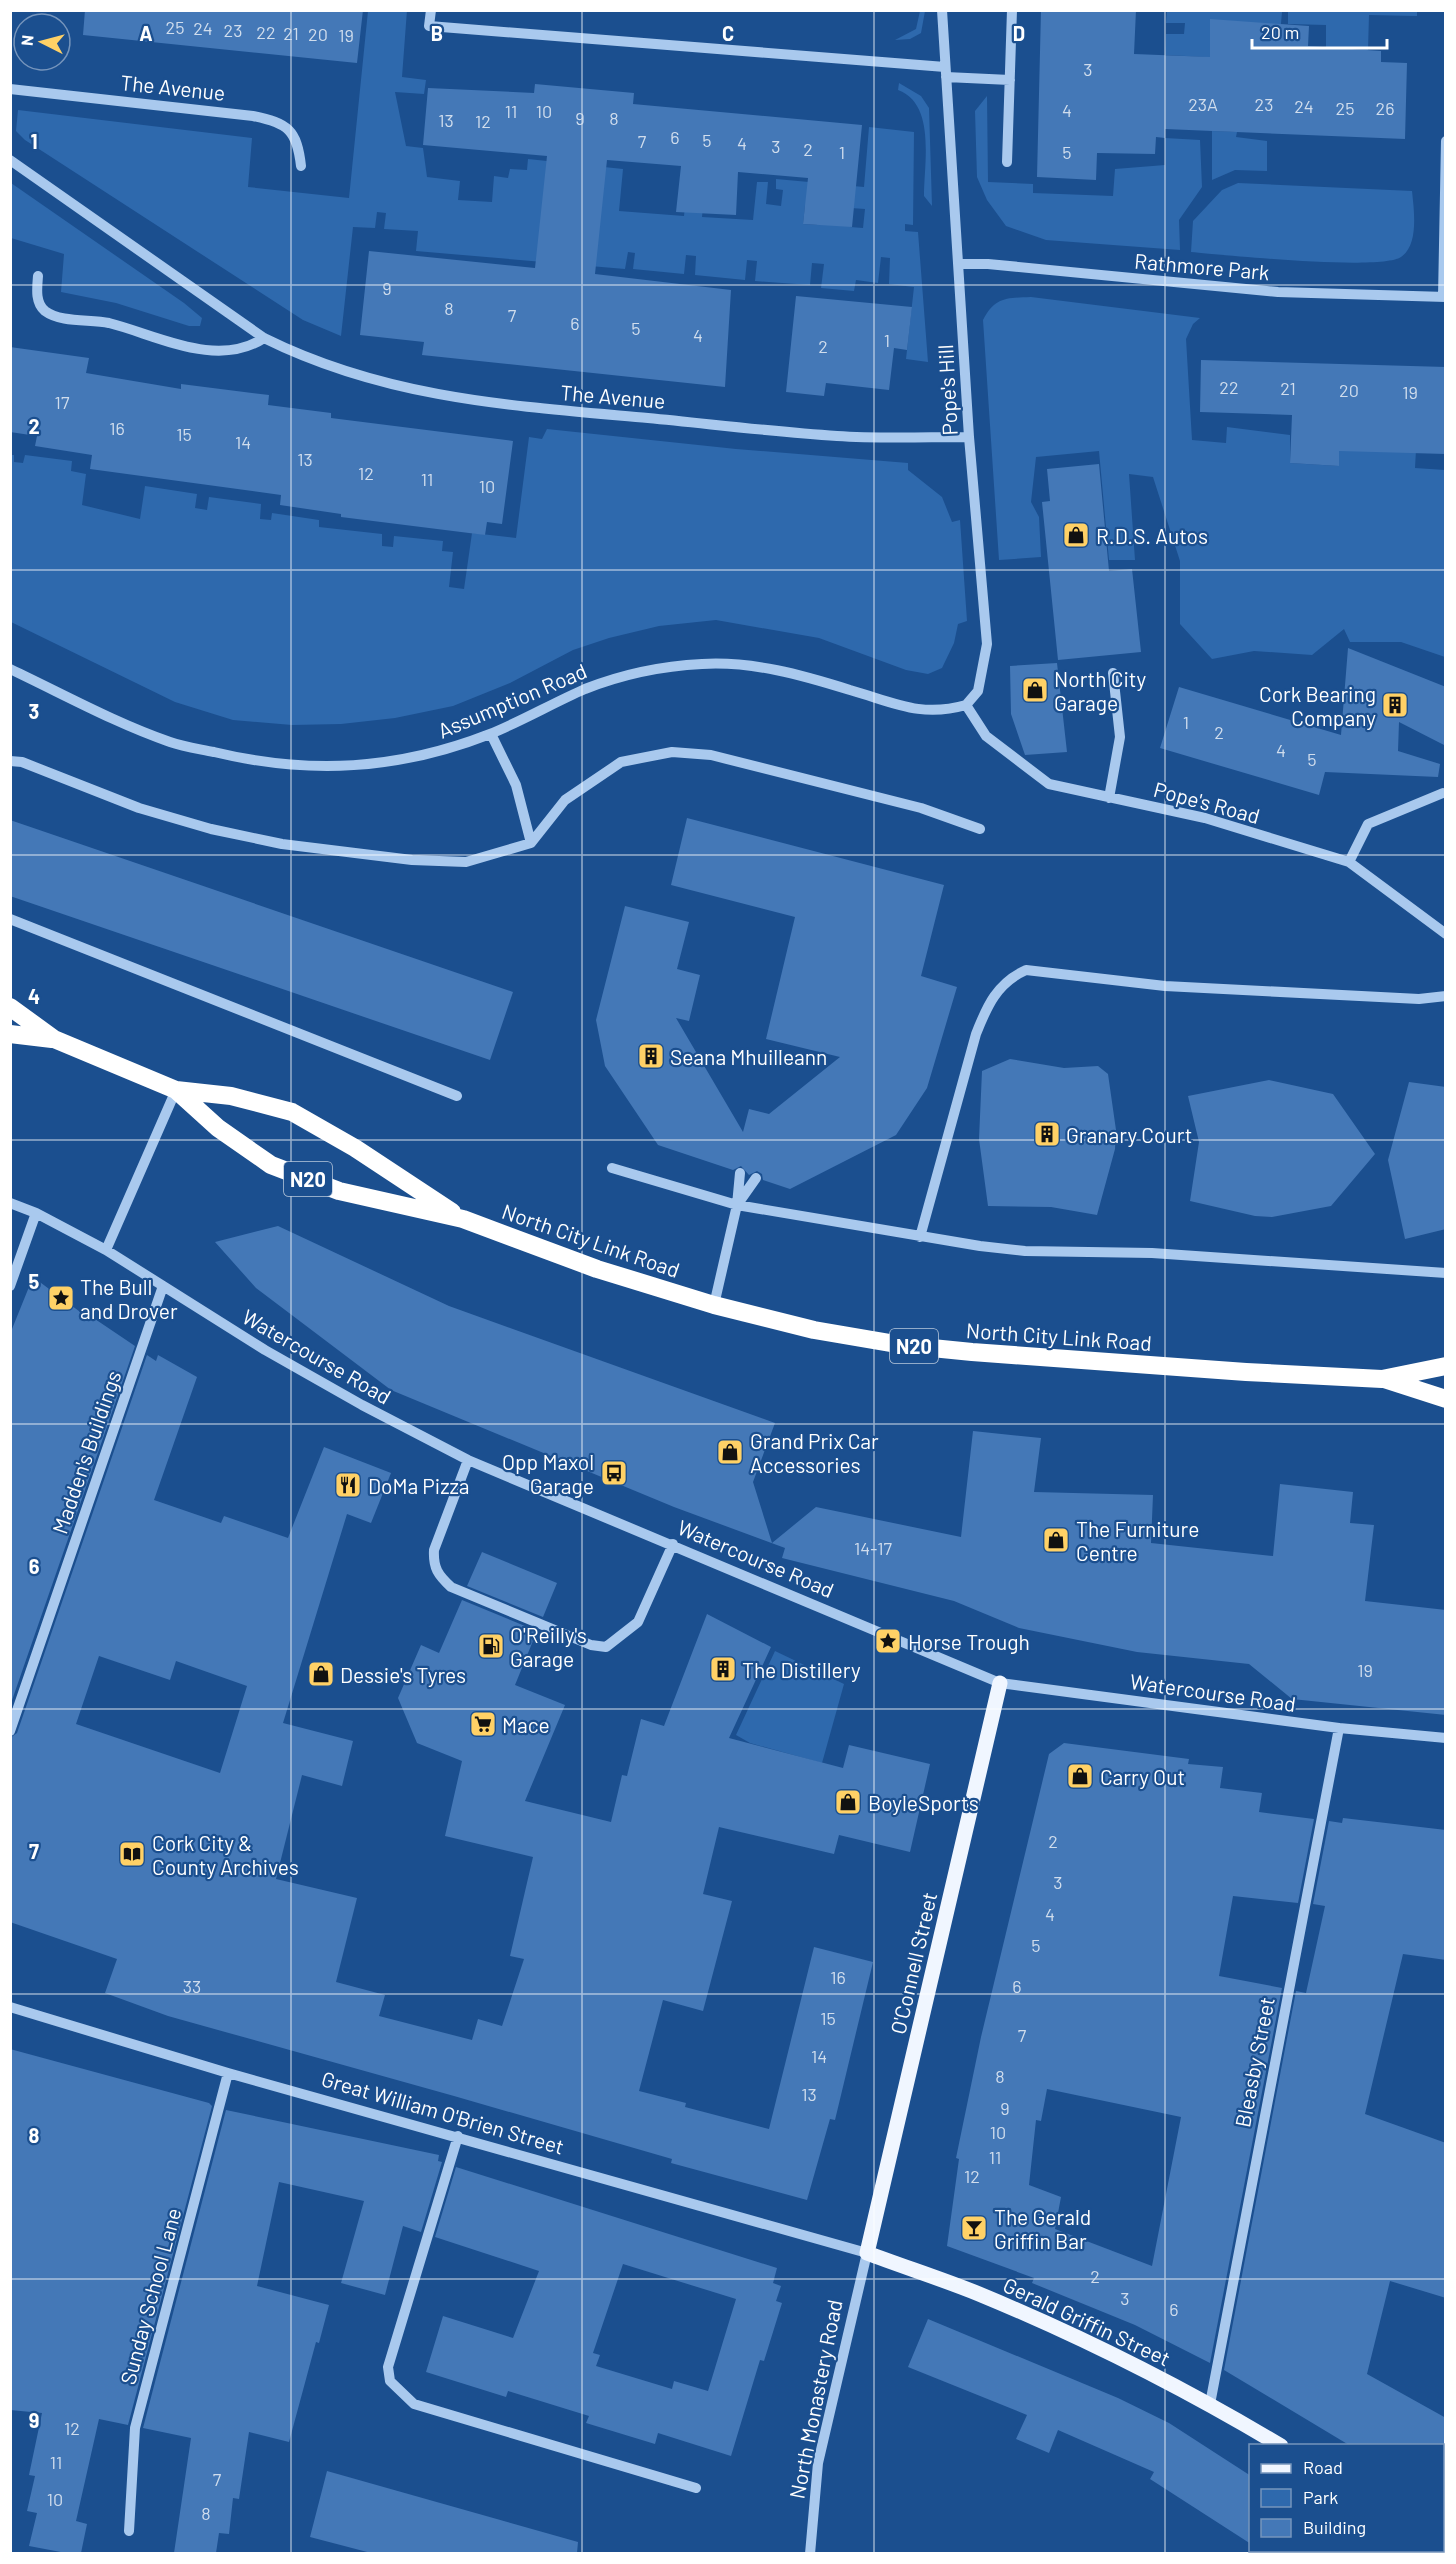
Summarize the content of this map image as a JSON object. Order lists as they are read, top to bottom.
{
  "streets": {
    "highway": ["N20", "North City Link Road"],
    "main road": ["O'Connell Street", "Gerald Griffin Street"],
    "street": [
      "The Avenue",
      "Rathmore Park",
      "Pope's Hill",
      "Assumption Road",
      "Pope's Road",
      "Watercourse Road",
      "Madden's Buildings",
      "Bleasby Street",
      "Great William O'Brien Street",
      "Sunday School Lane",
      "North Monastery Road"
    ]
  },
  "crossings": [
    ["The Avenue", "Pope's Hill"],
    ["Rathmore Park", "Pope's Hill"],
    ["Pope's Hill", "Assumption Road"],
    ["Pope's Hill", "Pope's Road"],
    ["Assumption Road", "Pope's Road"],
    ["Watercourse Road", "Madden's Buildings"],
    ["Watercourse Road", "O'Connell Street"],
    ["Watercourse Road", "Bleasby Street"],
    ["O'Connell Street", "Great William O'Brien Street"],
    ["O'Connell Street", "Gerald Griffin Street"],
    ["O'Connell Street", "North Monastery Road"],
    ["Bleasby Street", "Gerald Griffin Street"],
    ["Great William O'Brien Street", "Sunday School Lane"],
    ["Great William O'Brien Street", "Gerald Griffin Street"],
    ["Great William O'Brien Street", "North Monastery Road"],
    ["Gerald Griffin Street", "North Monastery Road"]
  ],
  "places": {
    "shop": [
      "R.D.S. Autos",
      "North City Garage",
      "Grand Prix Car Accessories",
      "The Furniture Centre",
      "Dessie's Tyres",
      "Carry Out",
      "BoyleSports"
    ],
    "building": [
      "Cork Bearing Company",
      "Seana Mhuilleann",
      "Granary Court",
      "The Distillery"
    ],
    "place": ["The Bull and Drover", "Horse Trough"],
    "bus stop": ["Opp Maxol Garage"],
    "restaurant": ["DoMa Pizza"],
    "fuel station": ["O'Reilly's Garage"],
    "supermarket": ["Mace"],
    "library": ["Cork City & County Archives"],
    "bar": ["The Gerald Griffin Bar"]
  },
  "house_numbers": [
    "25",
    "24",
    "23",
    "22",
    "21",
    "20",
    "19",
    "3",
    "23A",
    "23",
    "24",
    "25",
    "26",
    "4",
    "11",
    "10",
    "9",
    "8",
    "13",
    "12",
    "6",
    "5",
    "7",
    "4",
    "3",
    "2",
    "1",
    "5",
    "9",
    "8",
    "7",
    "6",
    "5",
    "4",
    "1",
    "2",
    "22",
    "21",
    "20",
    "19",
    "17",
    "16",
    "15",
    "14",
    "13",
    "12",
    "11",
    "10",
    "1",
    "2",
    "4",
    "5",
    "14-17",
    "19",
    "2",
    "3",
    "4",
    "5",
    "16",
    "33",
    "6",
    "15",
    "7",
    "14",
    "8",
    "13",
    "9",
    "10",
    "11",
    "12",
    "2",
    "3",
    "6",
    "12",
    "11",
    "7",
    "10",
    "8"
  ],
  "legend": ["Road", "Park", "Building"],
  "scale_bar": "20 m",
  "north": "left",
  "grid": {
    "columns": [
      "A",
      "B",
      "C",
      "D"
    ],
    "rows": [
      "1",
      "2",
      "3",
      "4",
      "5",
      "6",
      "7",
      "8",
      "9"
    ]
  }
}
